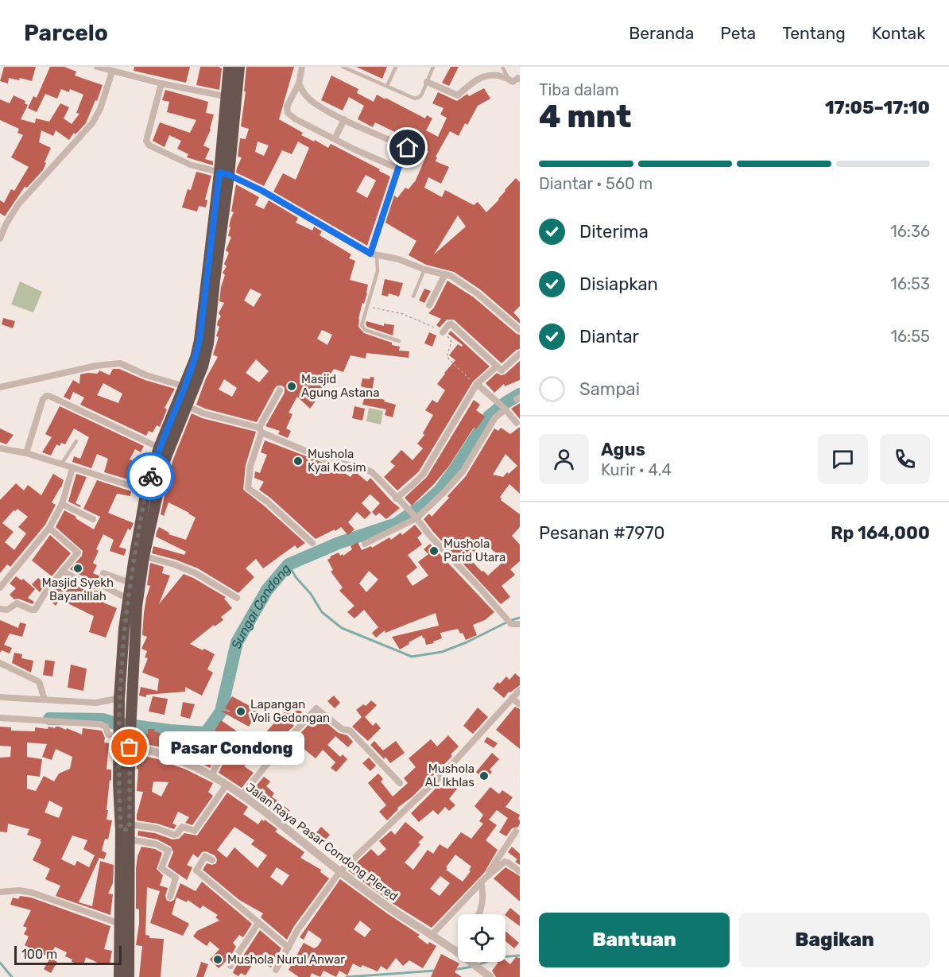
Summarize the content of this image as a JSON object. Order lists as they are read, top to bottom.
{
  "streets": {
    "street": ["Jalan Raya Pasar Condong Plered"]
  },
  "water": ["Sungai Condong"],
  "places": [
    "Masjid Agung Astana",
    "Mushola Kyai Kosim",
    "Mushola Parid Utara",
    "Masjid Syekh Bayanillah",
    "Lapangan Voli Gedongan",
    "Pasar Condong",
    "Mushola AL Ikhlas",
    "Mushola Nurul Anwar"
  ],
  "scale_bar": "100 m",
  "page": {
    "header": "Parcelo",
    "nav": [
      "Beranda",
      "Peta",
      "Tentang",
      "Kontak"
    ],
    "heading": ["4 mnt", "Tiba dalam", "17:05–17:10"],
    "panel": [
      "Agus",
      "Kurir · 4.4",
      "Pesanan #7970",
      "Rp 164,000"
    ],
    "bar": "Diantar · 560 m",
    "list": [
      ["Diterima", "16:36"],
      ["Disiapkan", "16:53"],
      ["Diantar", "16:55"],
      "Sampai"
    ],
    "bubble": "Pasar Condong",
    "buttons": ["Bantuan", "Bagikan"],
    "scale": "100 m"
  }
}
